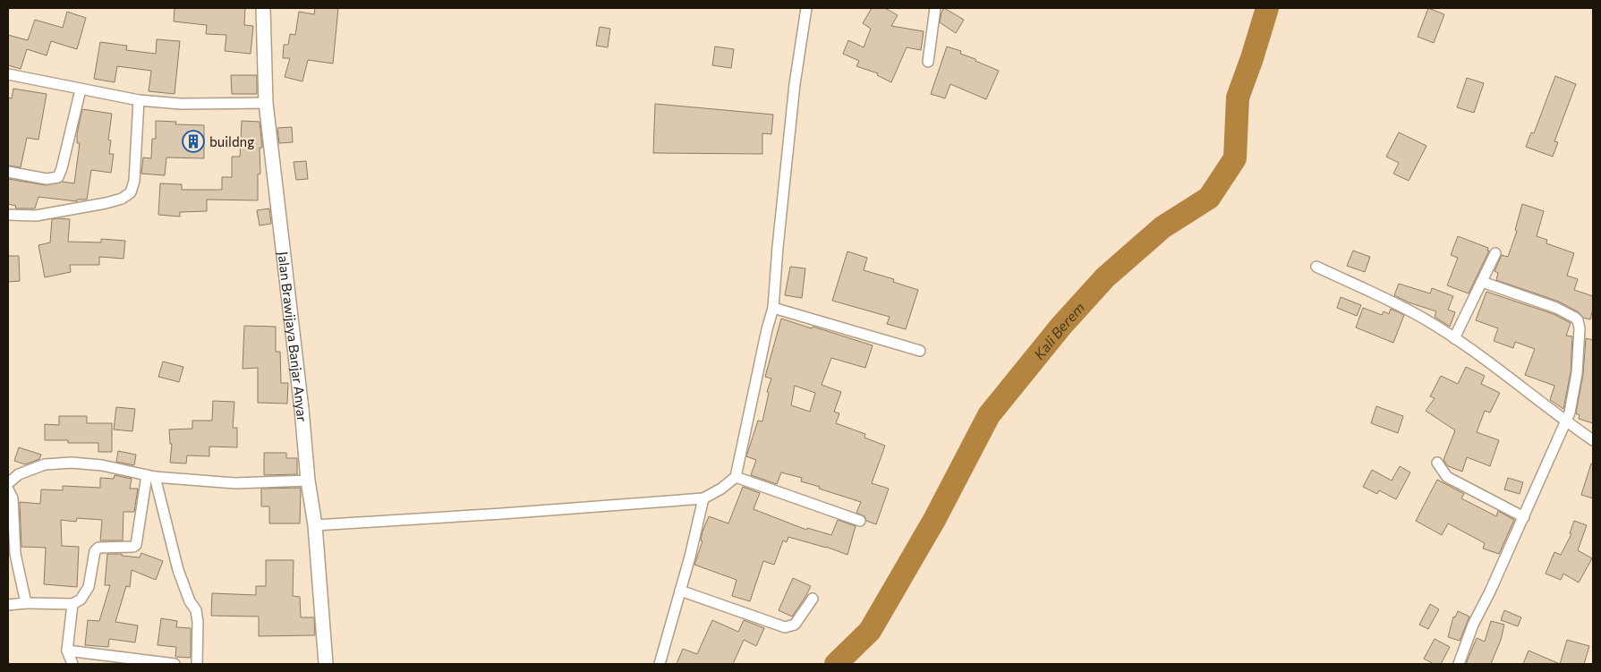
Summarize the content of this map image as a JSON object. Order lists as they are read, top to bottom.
{
  "streets": {
    "street": ["Jalan Brawijaya Banjar Anyar"]
  },
  "water": ["Kali Berem"],
  "places": {
    "building": ["buildng"]
  }
}
